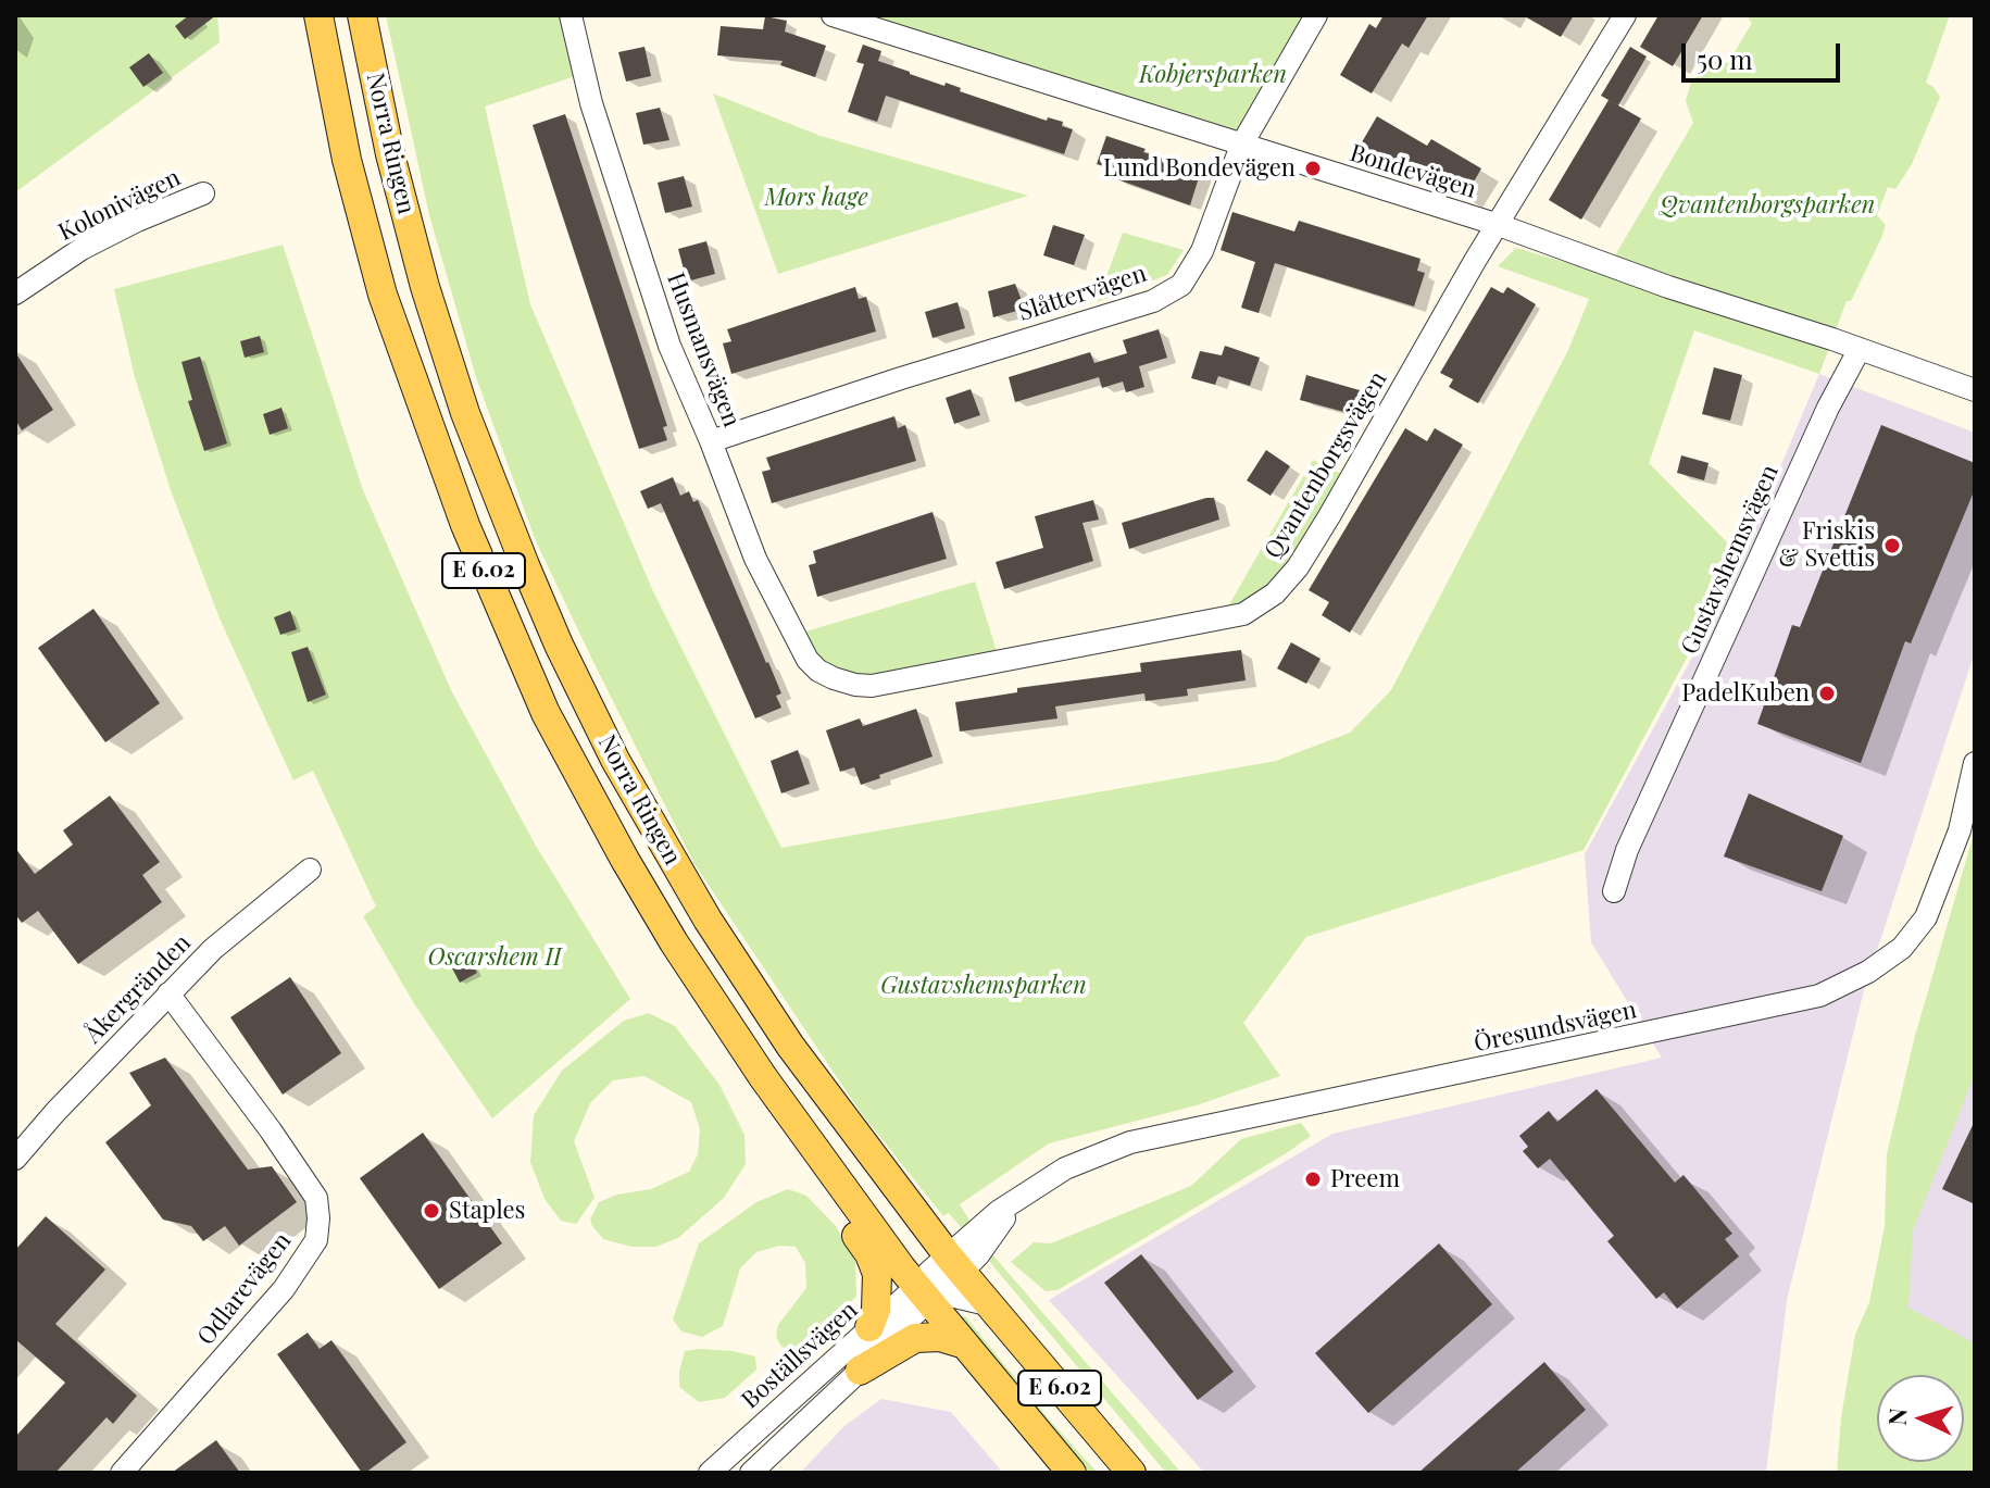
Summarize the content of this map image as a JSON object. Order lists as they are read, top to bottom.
{
  "streets": {
    "main road": ["Norra Ringen", "E 6.02"],
    "street": [
      "Bondevägen",
      "Kolonivägen",
      "Slåttervägen",
      "Husmansvägen",
      "Qvantenborgsvägen",
      "Gustavshemsvägen",
      "Åkergränden",
      "Öresundsvägen",
      "Odlarevägen",
      "Boställsvägen"
    ]
  },
  "crossings": [
    ["Norra Ringen", "Öresundsvägen"],
    ["Norra Ringen", "Boställsvägen"],
    ["Bondevägen", "Slåttervägen"],
    ["Bondevägen", "Qvantenborgsvägen"],
    ["Bondevägen", "Gustavshemsvägen"],
    ["Slåttervägen", "Husmansvägen"],
    ["Husmansvägen", "Qvantenborgsvägen"],
    ["Åkergränden", "Odlarevägen"],
    ["Öresundsvägen", "Boställsvägen"]
  ],
  "parks": [
    "Kobjersparken",
    "Mors hage",
    "Qvantenborgsparken",
    "Oscarshem II",
    "Gustavshemsparken"
  ],
  "places": [
    "Lund Bondevägen",
    "Friskis & Svettis",
    "PadelKuben",
    "Preem",
    "Staples"
  ],
  "scale_bar": "50 m",
  "north": "left"
}
